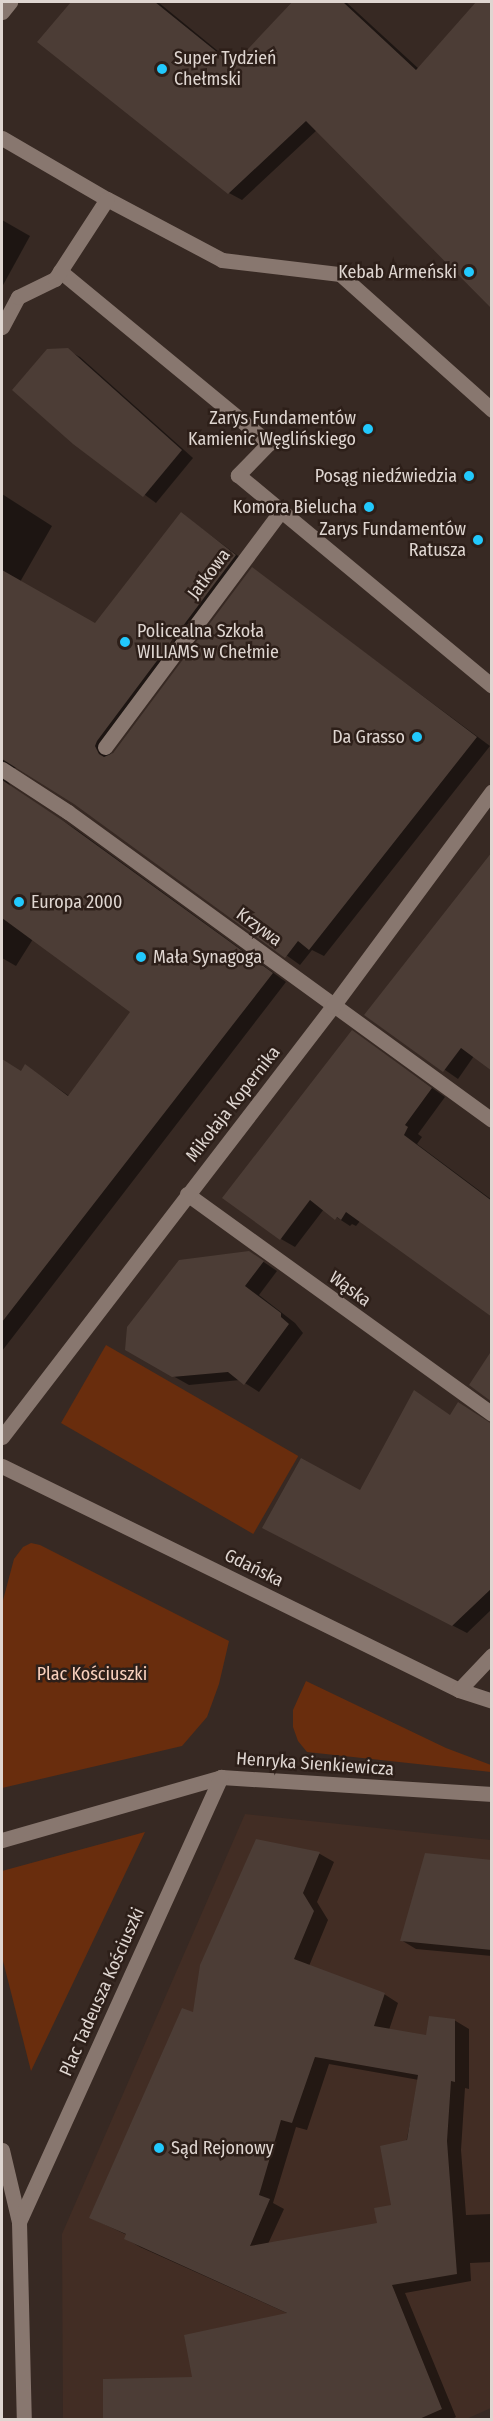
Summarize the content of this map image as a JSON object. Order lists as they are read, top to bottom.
{
  "streets": {
    "street": [
      "Jatkowa",
      "Krzywa",
      "Mikołaja Kopernika",
      "Wąska",
      "Gdańska",
      "Henryka Sienkiewicza",
      "Plac Tadeusza Kościuszki"
    ]
  },
  "crossings": [
    ["Krzywa", "Mikołaja Kopernika"],
    ["Mikołaja Kopernika", "Wąska"],
    ["Henryka Sienkiewicza", "Plac Tadeusza Kościuszki"]
  ],
  "parks": ["Plac Kościuszki"],
  "places": [
    "Super Tydzień Chełmski",
    "Kebab Armeński",
    "Zarys Fundamentów Kamienic Węglińskiego",
    "Posąg niedźwiedzia",
    "Komora Bielucha",
    "Zarys Fundamentów Ratusza",
    "Policealna Szkoła WILIAMS w Chełmie",
    "Da Grasso",
    "Europa 2000",
    "Mała Synagoga",
    "Sąd Rejonowy"
  ]
}
